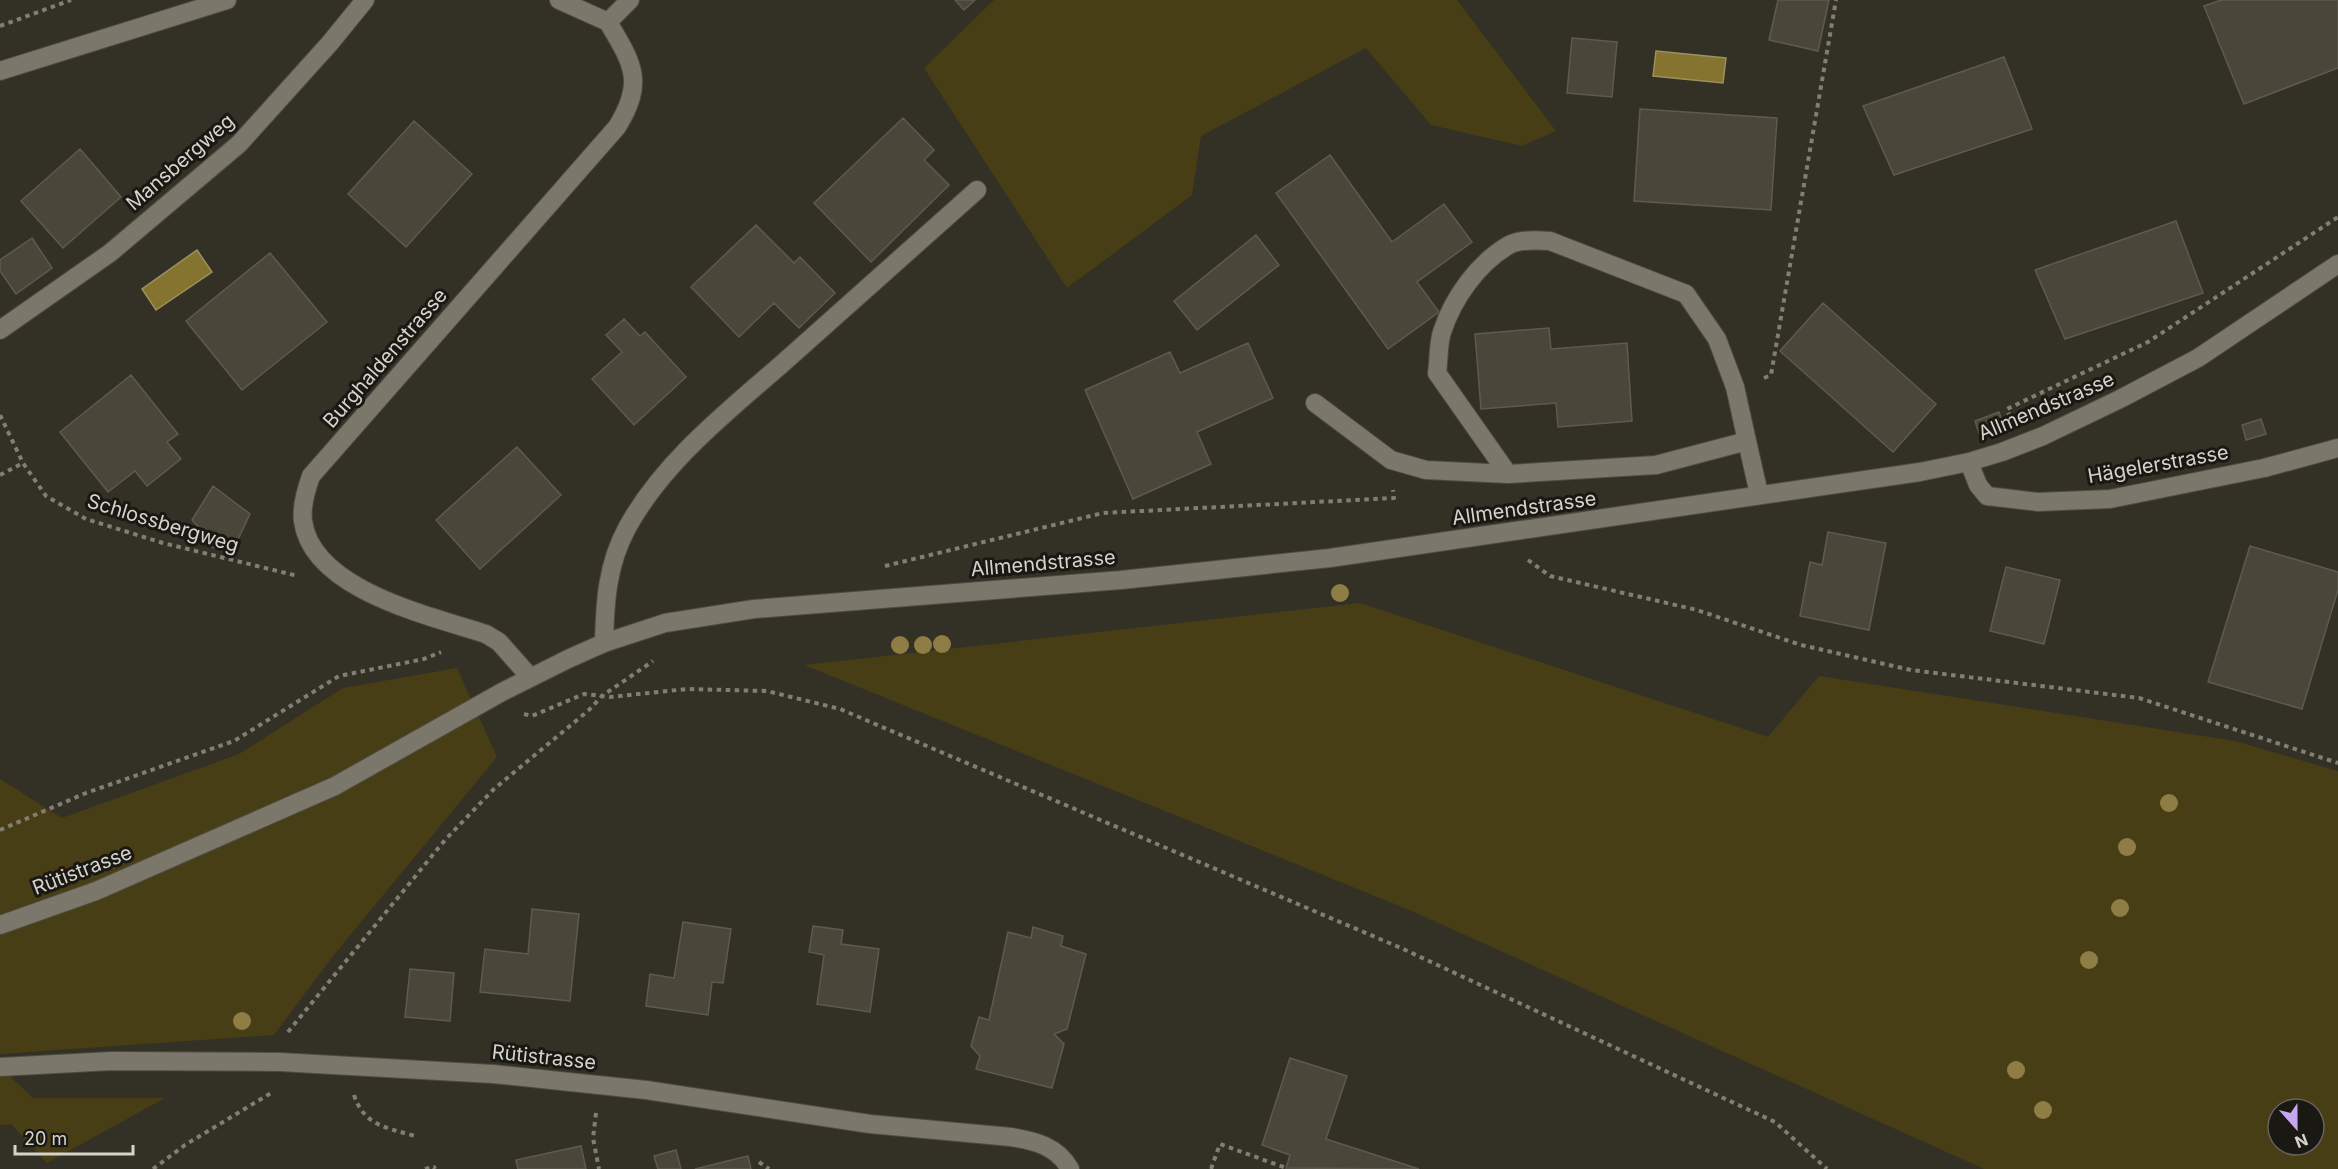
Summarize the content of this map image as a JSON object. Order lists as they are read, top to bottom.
{
  "streets": {
    "street": [
      "Mansbergweg",
      "Burghaldenstrasse",
      "Allmendstrasse",
      "Hägelerstrasse",
      "Rütistrasse"
    ],
    "path": ["Schlossbergweg"]
  },
  "crossings": [
    ["Burghaldenstrasse", "Schlossbergweg"],
    ["Burghaldenstrasse", "Rütistrasse"],
    ["Allmendstrasse", "Hägelerstrasse"],
    ["Allmendstrasse", "Rütistrasse"]
  ],
  "scale_bar": "20 m",
  "north": "bottom"
}
